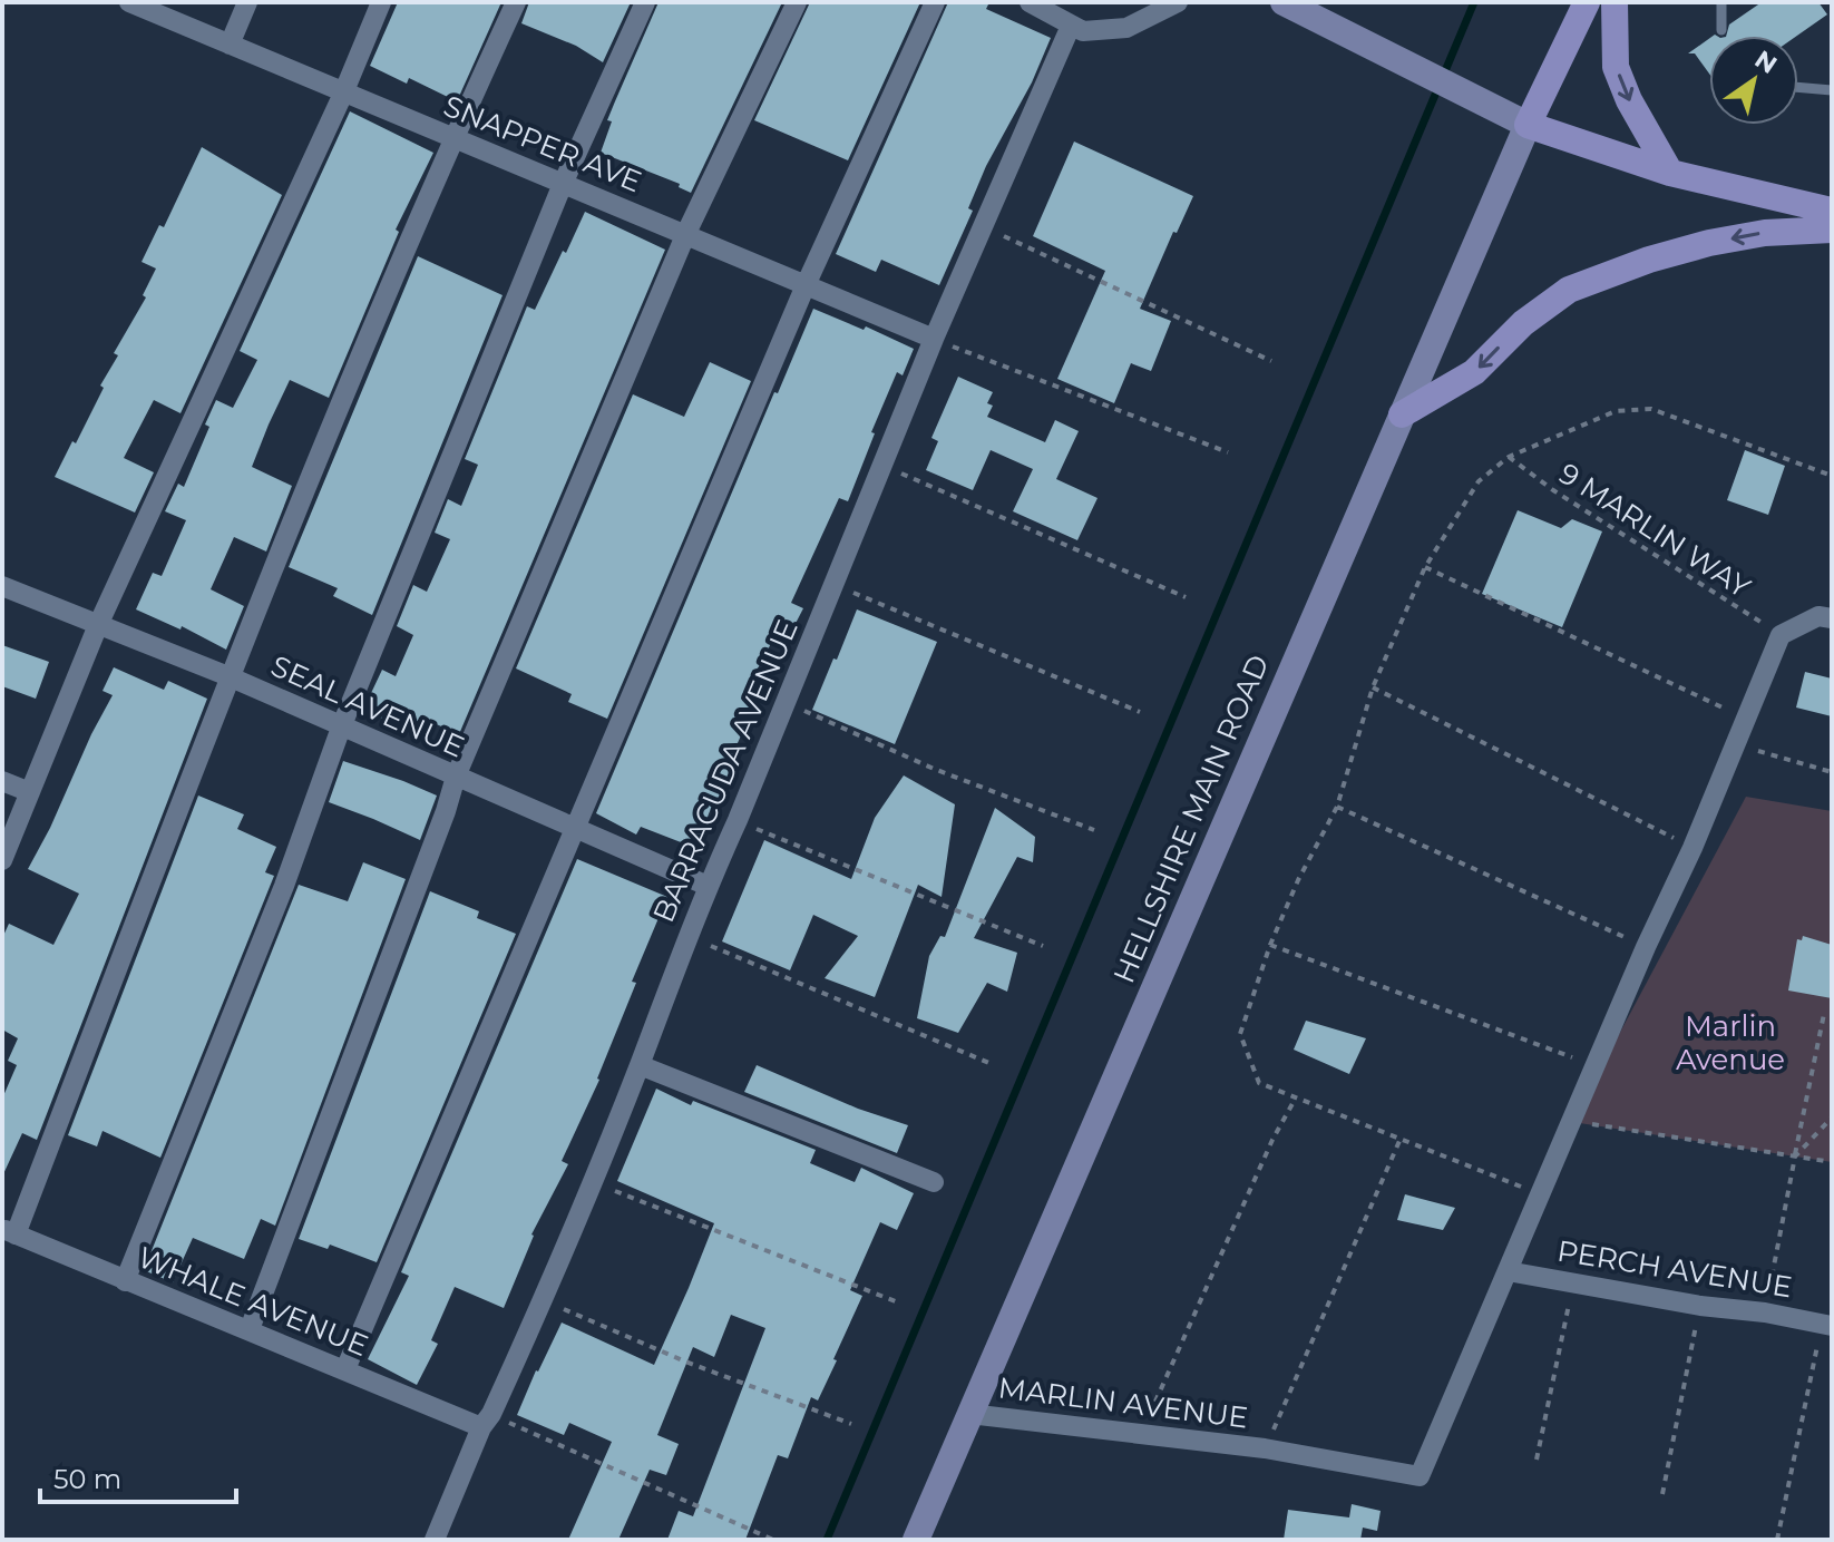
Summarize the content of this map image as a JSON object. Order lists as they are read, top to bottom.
{
  "streets": {
    "main road": ["HELLSHIRE MAIN ROAD"],
    "street": [
      "SNAPPER AVE",
      "SEAL AVENUE",
      "BARRACUDA AVENUE",
      "PERCH AVENUE",
      "WHALE AVENUE",
      "MARLIN AVENUE"
    ],
    "path": ["9 MARLIN WAY"]
  },
  "crossings": [
    ["SNAPPER AVE", "BARRACUDA AVENUE"],
    ["9 MARLIN WAY", "MARLIN AVENUE"],
    ["SEAL AVENUE", "BARRACUDA AVENUE"],
    ["BARRACUDA AVENUE", "WHALE AVENUE"],
    ["HELLSHIRE MAIN ROAD", "MARLIN AVENUE"],
    ["PERCH AVENUE", "MARLIN AVENUE"]
  ],
  "parks": ["Marlin Avenue"],
  "scale_bar": "50 m",
  "north": "top right"
}
